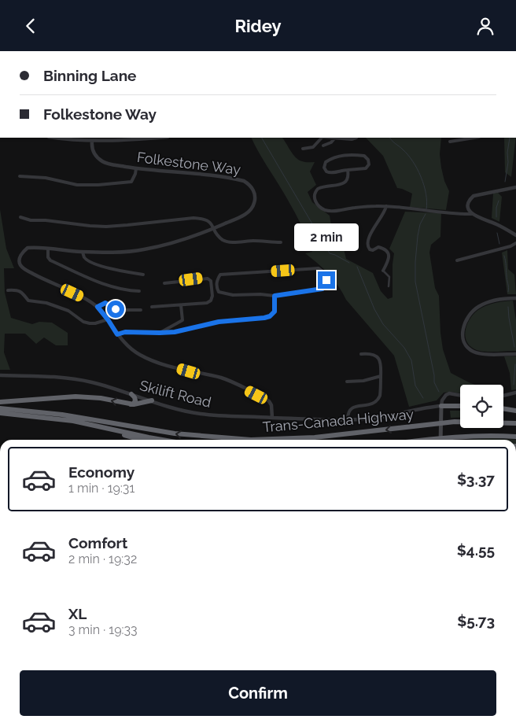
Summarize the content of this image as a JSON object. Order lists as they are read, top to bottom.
{
  "streets": {
    "highway": ["Trans-Canada Highway"],
    "street": ["Folkestone Way", "Skilift Road"]
  },
  "crossings": [
    ["Folkestone Way", "Skilift Road"]
  ],
  "page": {
    "header": "Ridey",
    "banner": ["Binning Lane", "Folkestone Way"],
    "bubble": "2 min",
    "list": [
      {
        "name": "Economy",
        "note": "1 min · 19:31",
        "value": "$3.37"
      },
      {
        "name": "Comfort",
        "note": "2 min · 19:32",
        "value": "$4.55"
      },
      {
        "name": "XL",
        "note": "3 min · 19:33",
        "value": "$5.73"
      }
    ],
    "buttons": "Confirm"
  }
}
